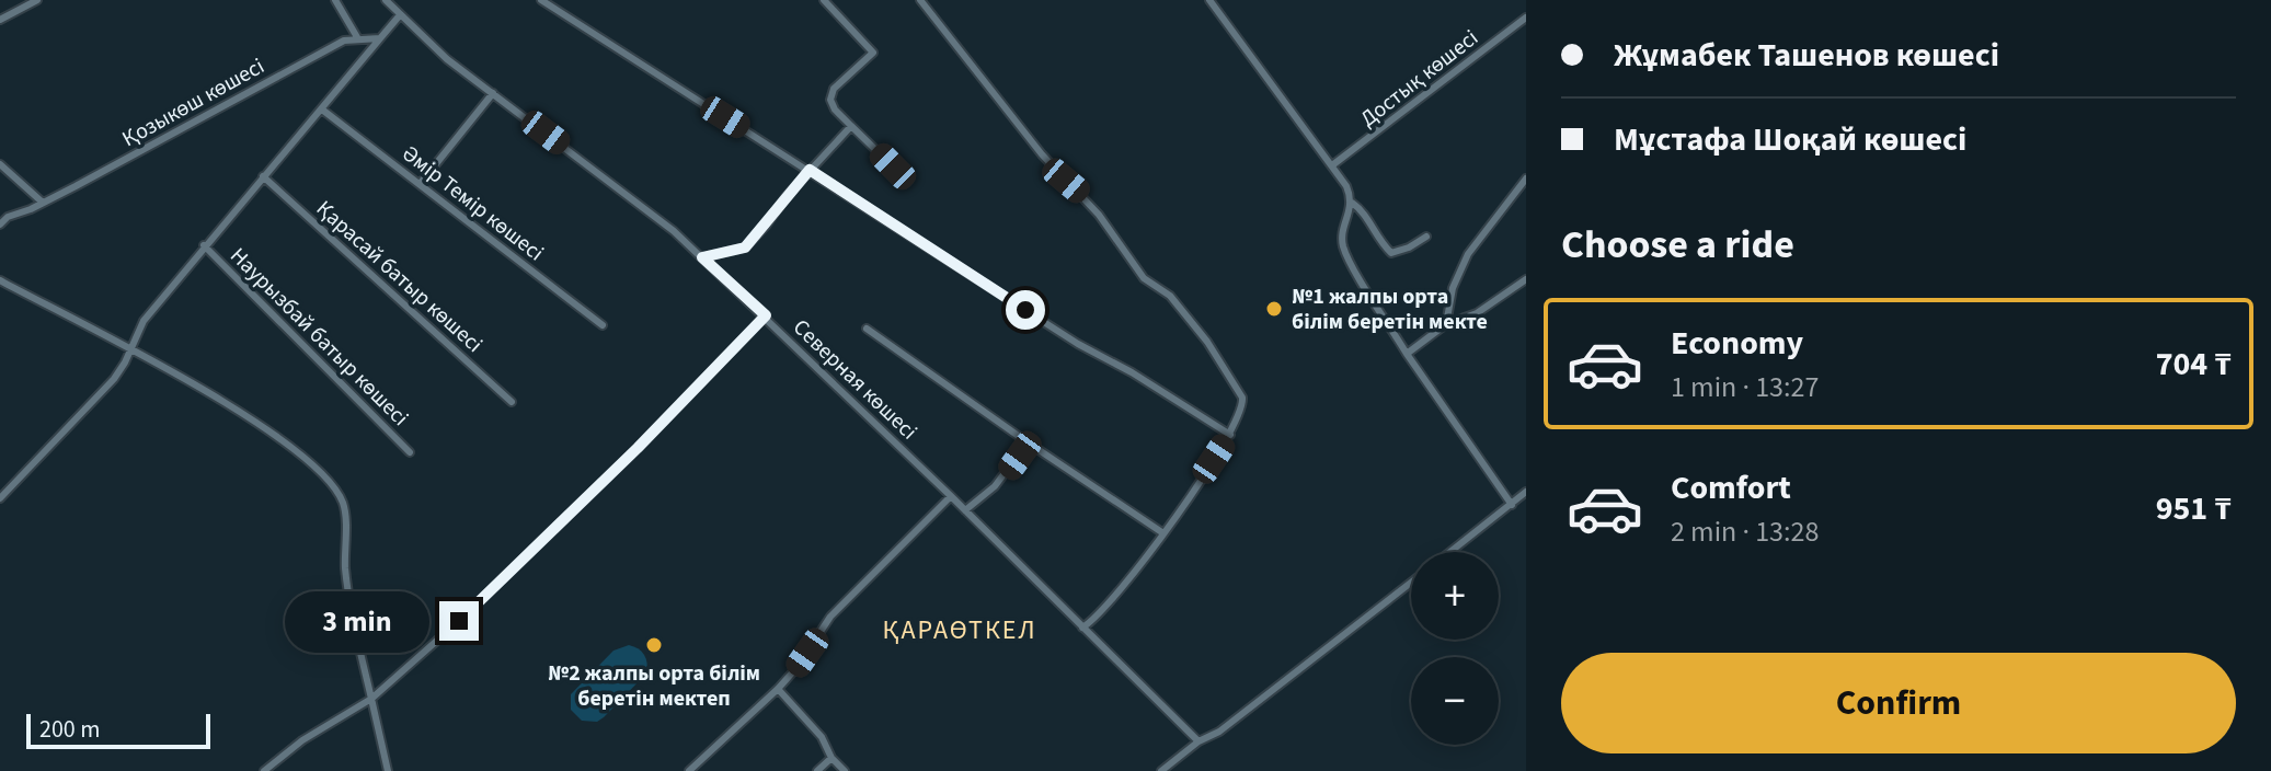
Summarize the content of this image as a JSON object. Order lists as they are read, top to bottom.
{
  "streets": {
    "street": [
      "Достық көшесі",
      "Қозыкөш көшесі",
      "Әмір Темір көшесі",
      "Қарасай батыр көшесі",
      "Наурызбай батыр көшесі",
      "Северная көшесі"
    ]
  },
  "districts": ["ҚАРАӨТКЕЛ"],
  "places": ["№1 жалпы орта білім беретін мекте", "№2 жалпы орта білім беретін мектеп"],
  "scale_bar": "200 m",
  "page": {
    "banner": ["Жұмабек Ташенов көшесі", "Мұстафа Шоқай көшесі"],
    "heading": "Choose a ride",
    "list": [
      {
        "name": "Economy",
        "note": "1 min · 13:27",
        "value": "704 ₸"
      },
      {
        "name": "Comfort",
        "note": "2 min · 13:28",
        "value": "951 ₸"
      }
    ],
    "map_buttons": ["+", "−"],
    "bubble": "3 min",
    "buttons": "Confirm",
    "scale": "200 m"
  }
}
